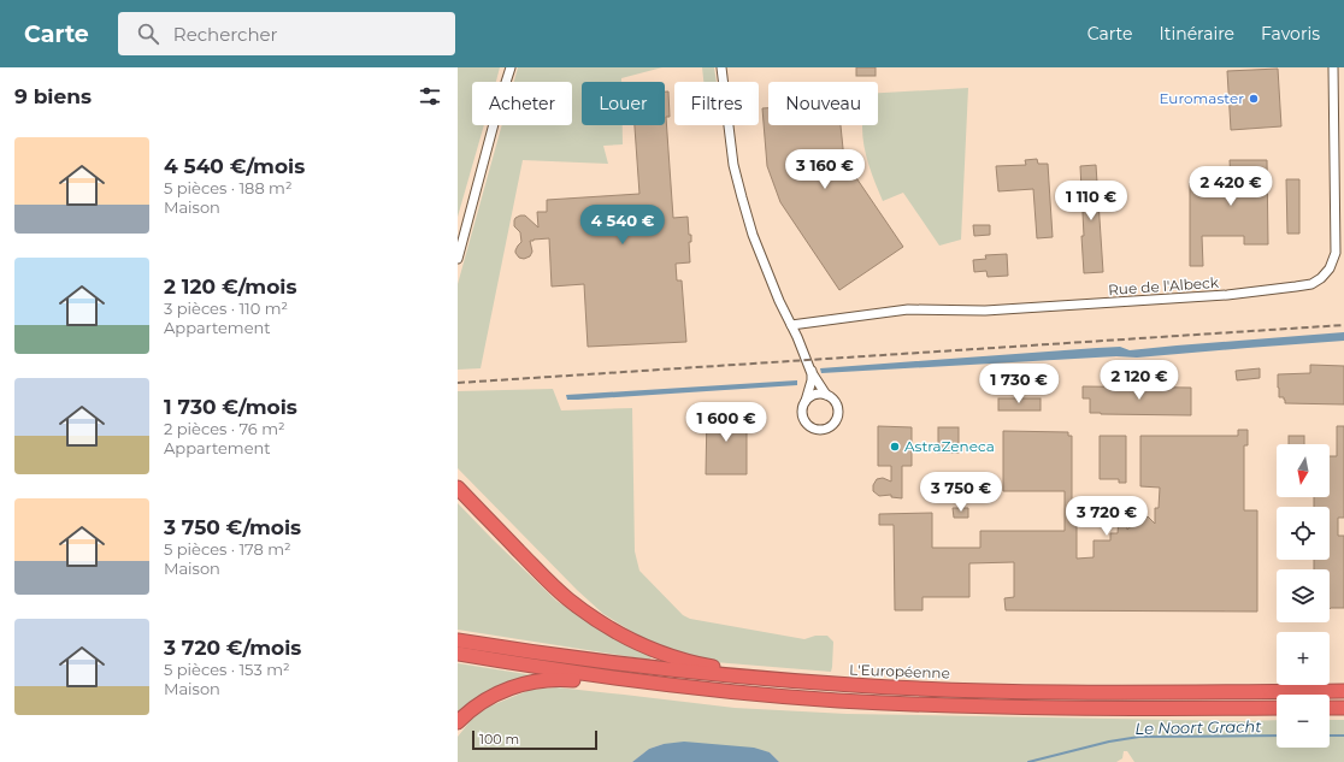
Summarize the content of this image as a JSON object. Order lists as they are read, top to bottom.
{
  "streets": {
    "highway": ["L'Européenne"],
    "street": ["Rue de l'Albeck"]
  },
  "water": ["Le Noort Gracht"],
  "places": ["Euromaster", "AstraZeneca"],
  "scale_bar": "100 m",
  "north": "bottom",
  "page": {
    "header": "Carte",
    "search": "Rechercher",
    "nav": ["Carte", "Itinéraire", "Favoris"],
    "heading": "9 biens",
    "chip": [
      "Acheter",
      "Louer",
      "Filtres",
      "Nouveau"
    ],
    "list": [
      {
        "name": "4 540 €/mois",
        "note": "5 pièces · 188 m² · Maison"
      },
      {
        "name": "2 120 €/mois",
        "note": "3 pièces · 110 m² · Appartement"
      },
      {
        "name": "1 730 €/mois",
        "note": "2 pièces · 76 m² · Appartement"
      },
      {
        "name": "3 750 €/mois",
        "note": "5 pièces · 178 m² · Maison"
      },
      {
        "name": "3 720 €/mois",
        "note": "5 pièces · 153 m² · Maison"
      }
    ],
    "price": [
      "3 160 €",
      "2 420 €",
      "1 110 €",
      "4 540 €",
      "2 120 €",
      "1 730 €",
      "1 600 €",
      "3 750 €",
      "3 720 €"
    ],
    "map_buttons": ["+", "−"],
    "scale": "100 m"
  }
}
